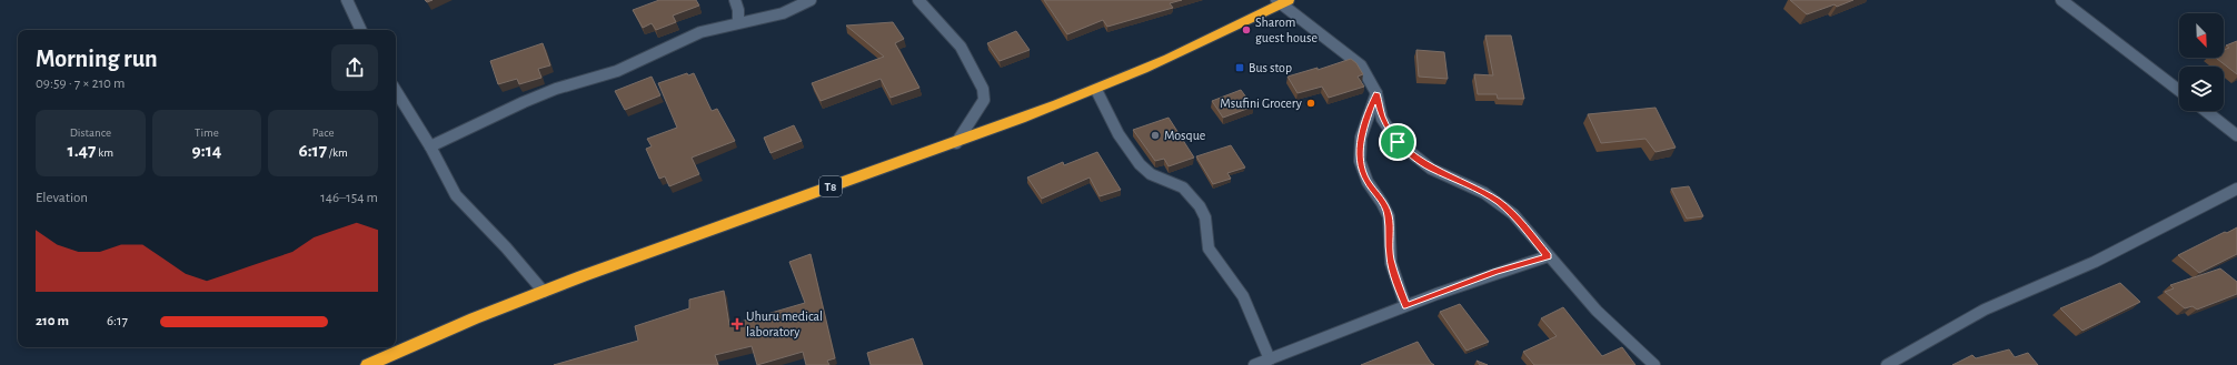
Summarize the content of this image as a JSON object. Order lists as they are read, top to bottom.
{
  "streets": {
    "highway": ["T8"]
  },
  "places": {
    "other": ["Sharom guest house", "Msufini Grocery", "Mosque"],
    "transit": ["Bus stop"],
    "health": ["Uhuru medical laboratory"]
  },
  "north": "bottom right",
  "page": {
    "heading": ["Morning run", "09:59 · 7 × 210 m"],
    "stats": [
      ["Distance", "1.47 km"],
      ["Time", "9:14"],
      ["Pace", "6:17 /km"]
    ],
    "chart": ["Elevation", "146–154 m"],
    "list": [
      {
        "name": "210 m",
        "note": "6:17"
      }
    ]
  }
}
